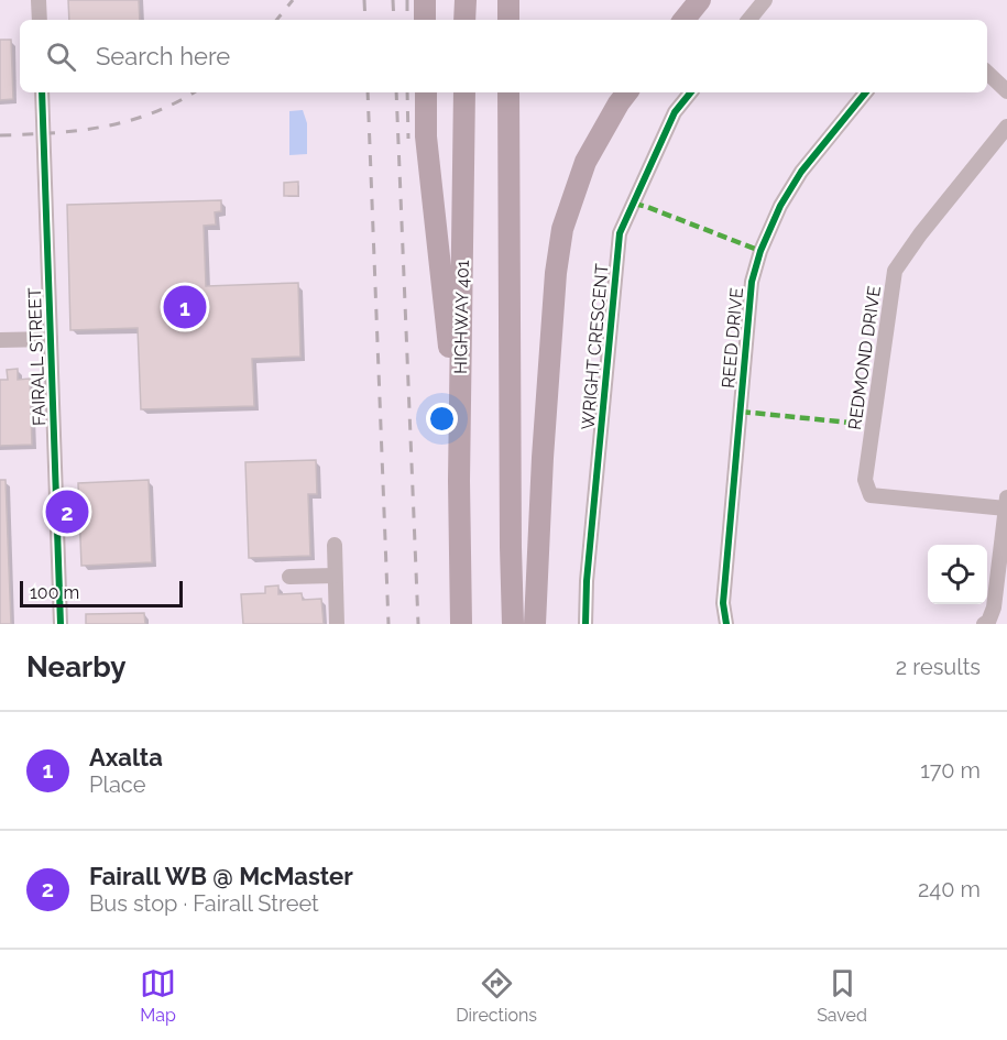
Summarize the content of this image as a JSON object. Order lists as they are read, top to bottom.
{
  "streets": {
    "highway": ["HIGHWAY 401"],
    "street": [
      "REED DRIVE",
      "WRIGHT CRESCENT",
      "FAIRALL STREET",
      "REDMOND DRIVE"
    ]
  },
  "scale_bar": "100 m",
  "page": {
    "search": "Search here",
    "pins": ["1", "2"],
    "scale": "100 m",
    "heading": ["Nearby", "2 results"],
    "list": [
      {
        "mark": "1",
        "name": "Axalta",
        "note": "Place",
        "value": "170 m"
      },
      {
        "mark": "2",
        "name": "Fairall WB @ McMaster",
        "note": "Bus stop · Fairall Street",
        "value": "240 m"
      }
    ],
    "nav": ["Map", "Directions", "Saved"]
  }
}
